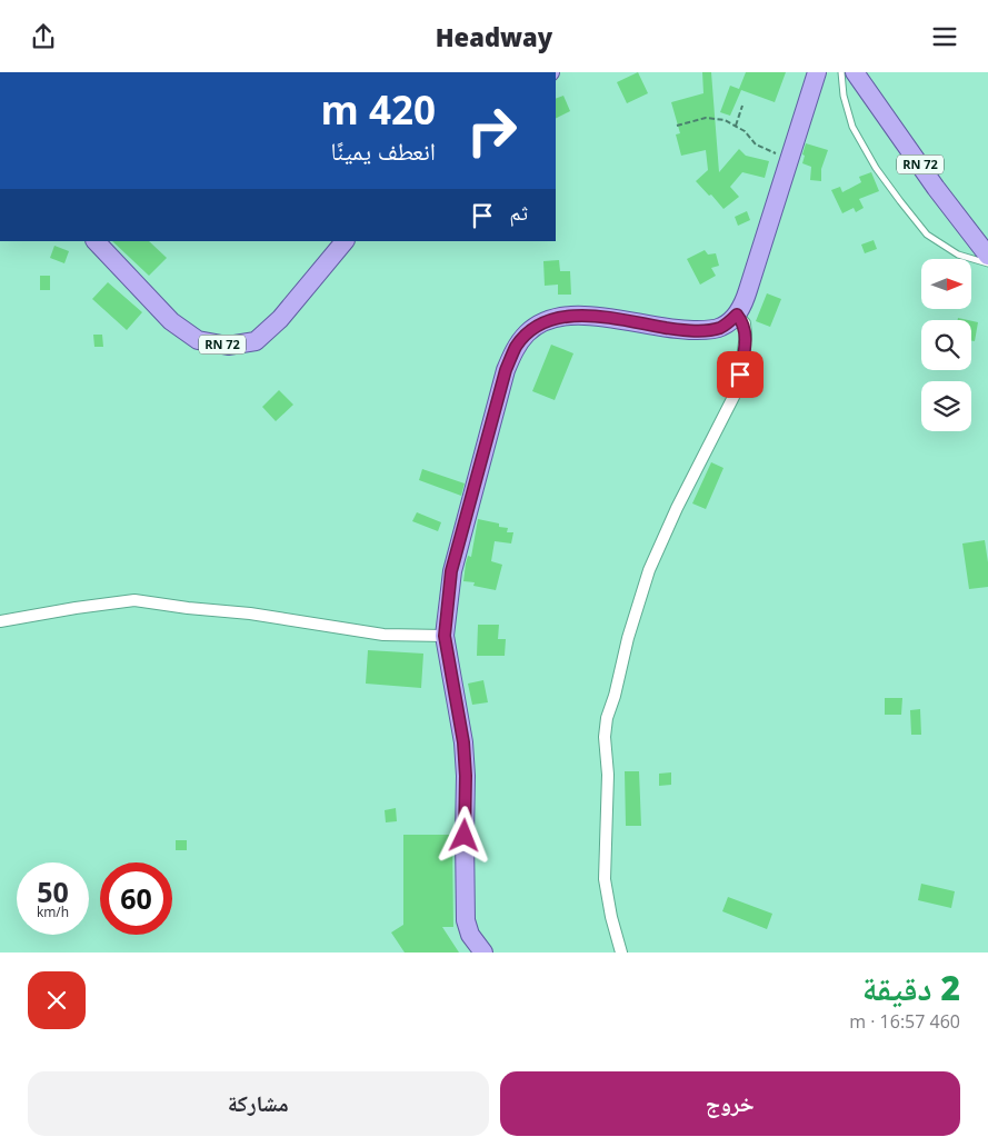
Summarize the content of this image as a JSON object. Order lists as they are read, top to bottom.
{
  "streets": {
    "main road": ["RN 72"]
  },
  "north": "right",
  "page": {
    "header": "Headway",
    "turn": ["420 m", "انعطف يمينًا"],
    "then": "ثم",
    "speed": "50 km/h",
    "limit": "60",
    "heading": ["2 دقيقة", "460 m · 16:57"],
    "buttons": ["خروج", "مشاركة"]
  }
}
